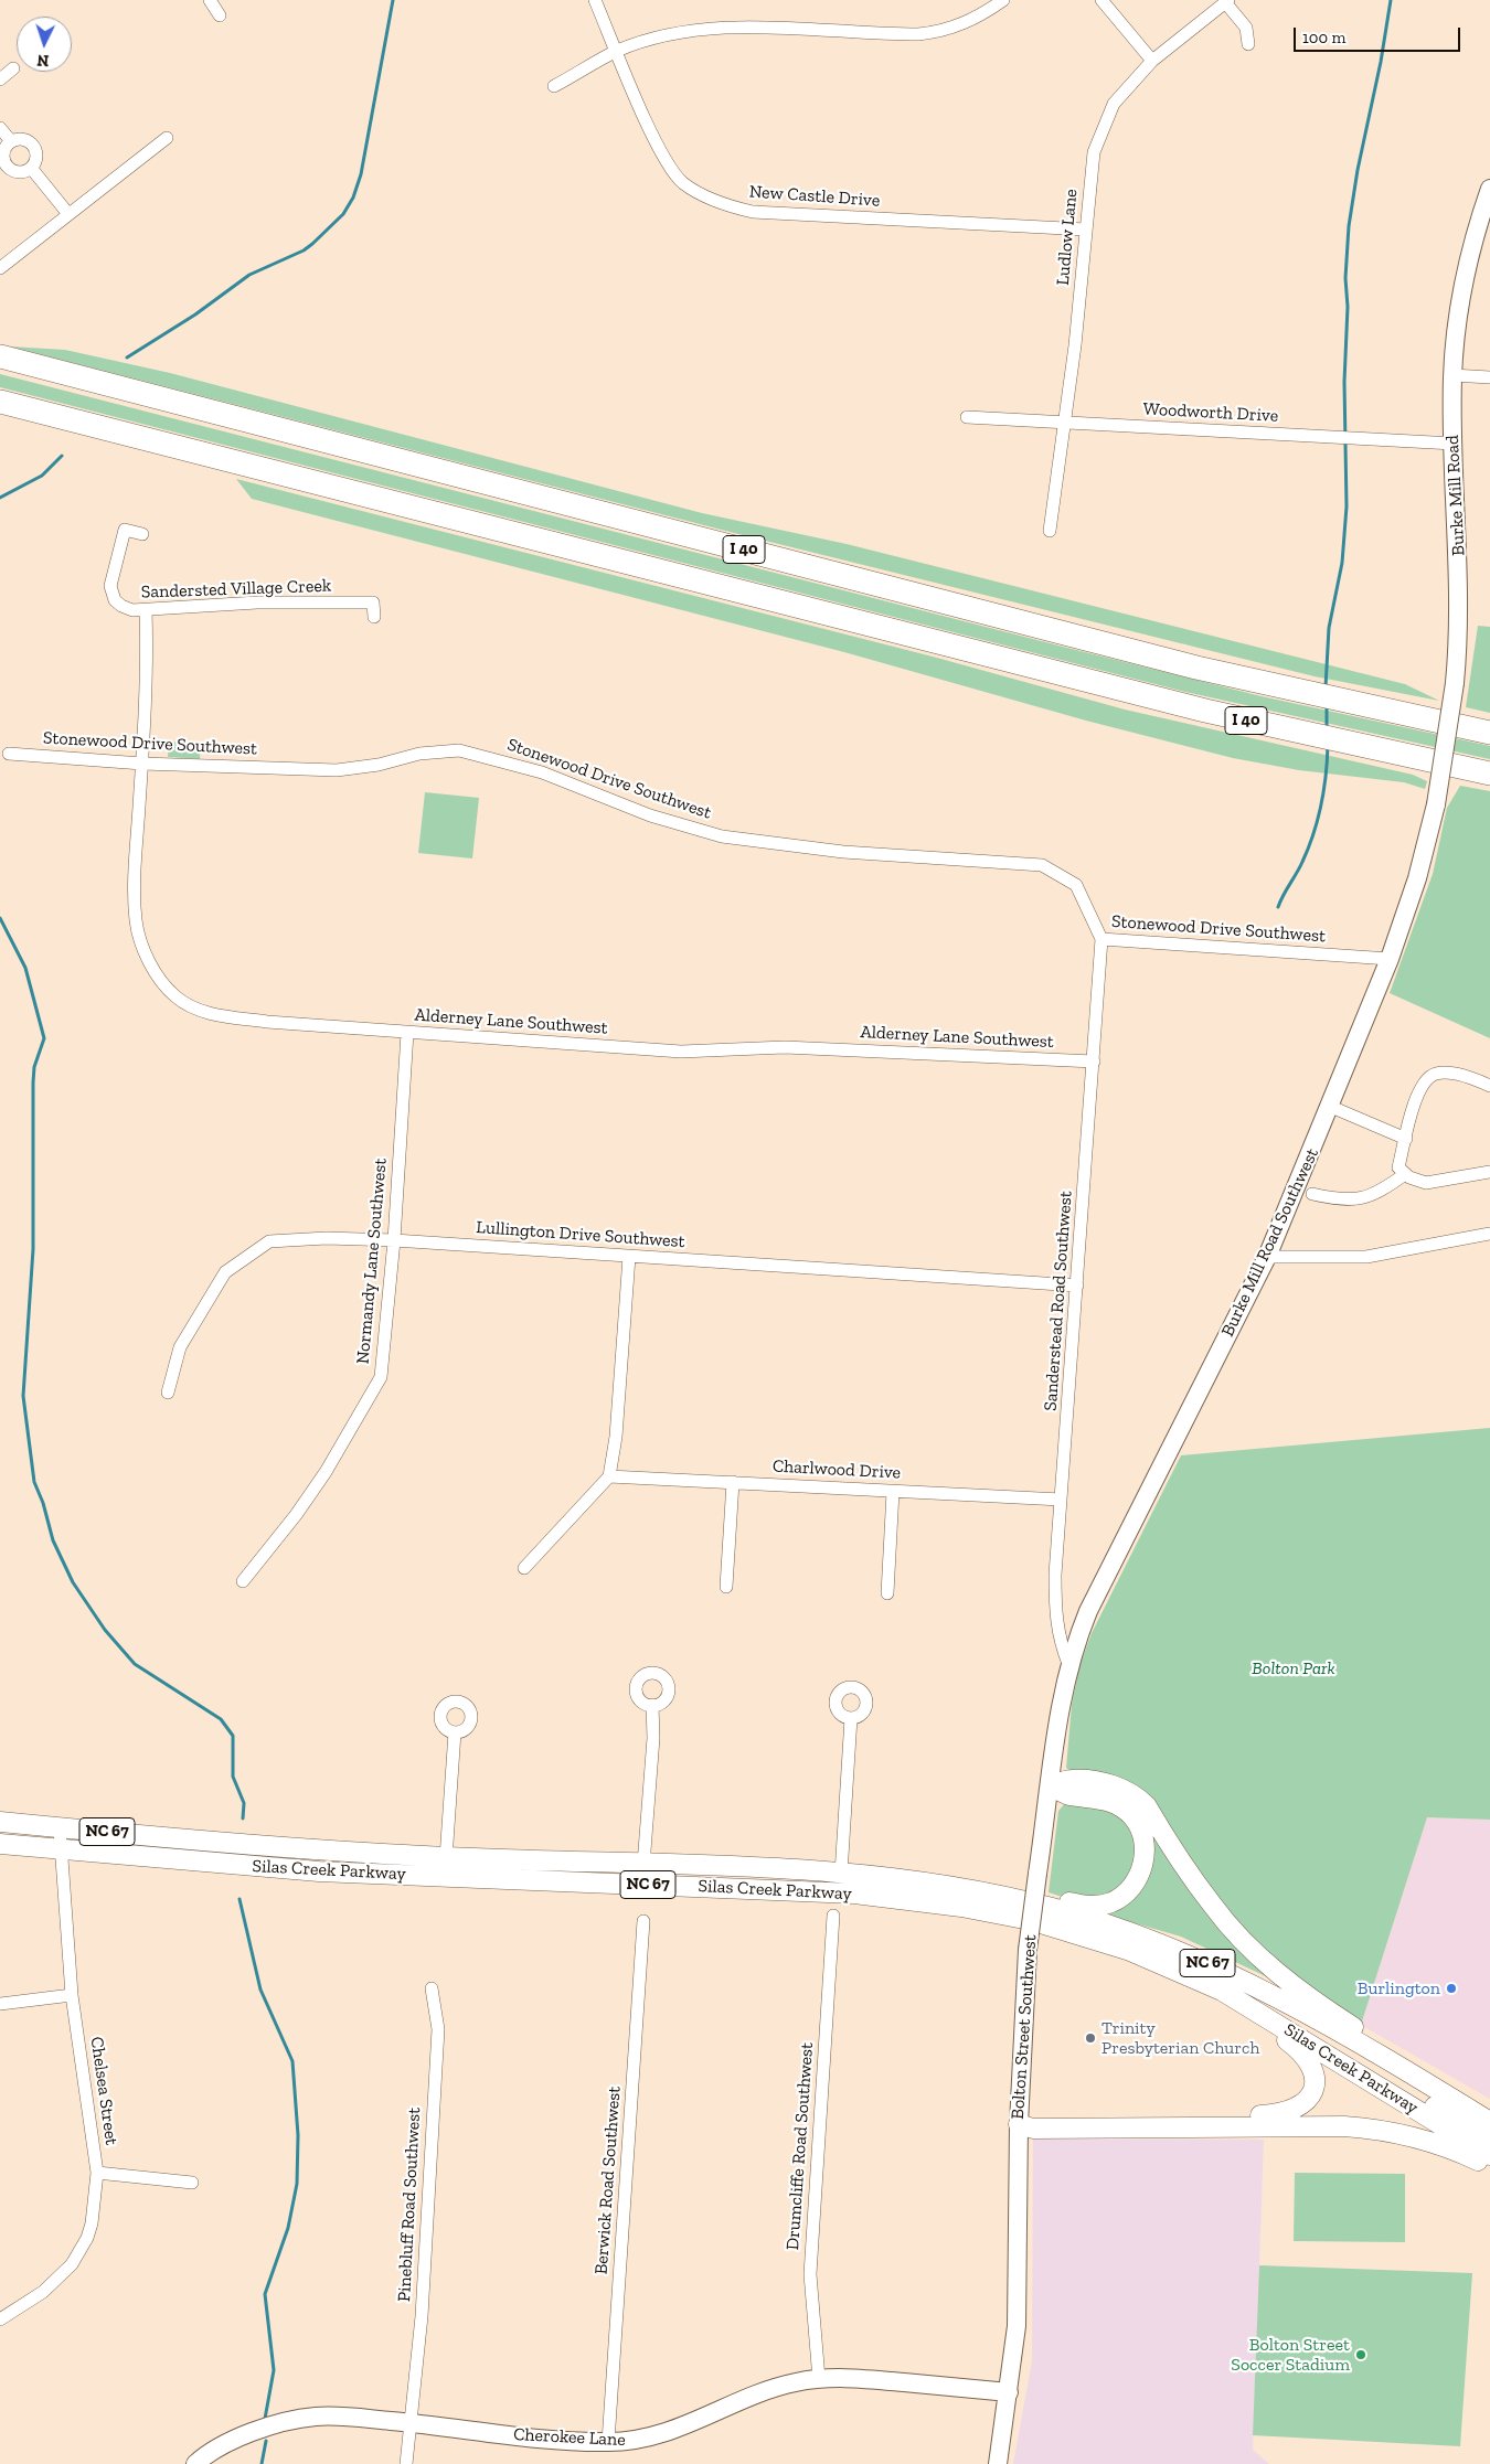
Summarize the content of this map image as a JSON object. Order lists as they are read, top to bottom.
{
  "streets": {
    "highway": ["I 40"],
    "main road": ["NC 67", "Silas Creek Parkway"],
    "street": [
      "New Castle Drive",
      "Ludlow Lane",
      "Woodworth Drive",
      "Burke Mill Road",
      "Sandersted Village Creek",
      "Stonewood Drive Southwest",
      "Alderney Lane Southwest",
      "Lullington Drive Southwest",
      "Burke Mill Road Southwest",
      "Normandy Lane Southwest",
      "Sanderstead Road Southwest",
      "Charlwood Drive",
      "Bolton Street Southwest",
      "Chelsea Street",
      "Drumcliffe Road Southwest",
      "Berwick Road Southwest",
      "Pinebluff Road Southwest",
      "Cherokee Lane"
    ]
  },
  "crossings": [
    ["New Castle Drive", "Ludlow Lane"],
    ["Ludlow Lane", "Woodworth Drive"],
    ["Woodworth Drive", "Burke Mill Road"],
    ["Burke Mill Road", "Burke Mill Road Southwest"],
    ["Sandersted Village Creek", "Alderney Lane Southwest"],
    ["Stonewood Drive Southwest", "Alderney Lane Southwest"],
    ["Stonewood Drive Southwest", "Burke Mill Road Southwest"],
    ["Stonewood Drive Southwest", "Sanderstead Road Southwest"],
    ["Alderney Lane Southwest", "Normandy Lane Southwest"],
    ["Alderney Lane Southwest", "Sanderstead Road Southwest"],
    ["Lullington Drive Southwest", "Normandy Lane Southwest"],
    ["Lullington Drive Southwest", "Sanderstead Road Southwest"],
    ["Burke Mill Road Southwest", "Sanderstead Road Southwest"],
    ["Burke Mill Road Southwest", "Bolton Street Southwest"],
    ["Sanderstead Road Southwest", "Charlwood Drive"],
    ["Sanderstead Road Southwest", "Bolton Street Southwest"],
    ["Silas Creek Parkway", "Chelsea Street"],
    ["Bolton Street Southwest", "Cherokee Lane"],
    ["Drumcliffe Road Southwest", "Cherokee Lane"],
    ["Berwick Road Southwest", "Cherokee Lane"],
    ["Pinebluff Road Southwest", "Cherokee Lane"]
  ],
  "parks": ["Bolton Park"],
  "places": ["Burlington", "Trinity Presbyterian Church", "Bolton Street Soccer Stadium"],
  "scale_bar": "100 m",
  "north": "bottom"
}
